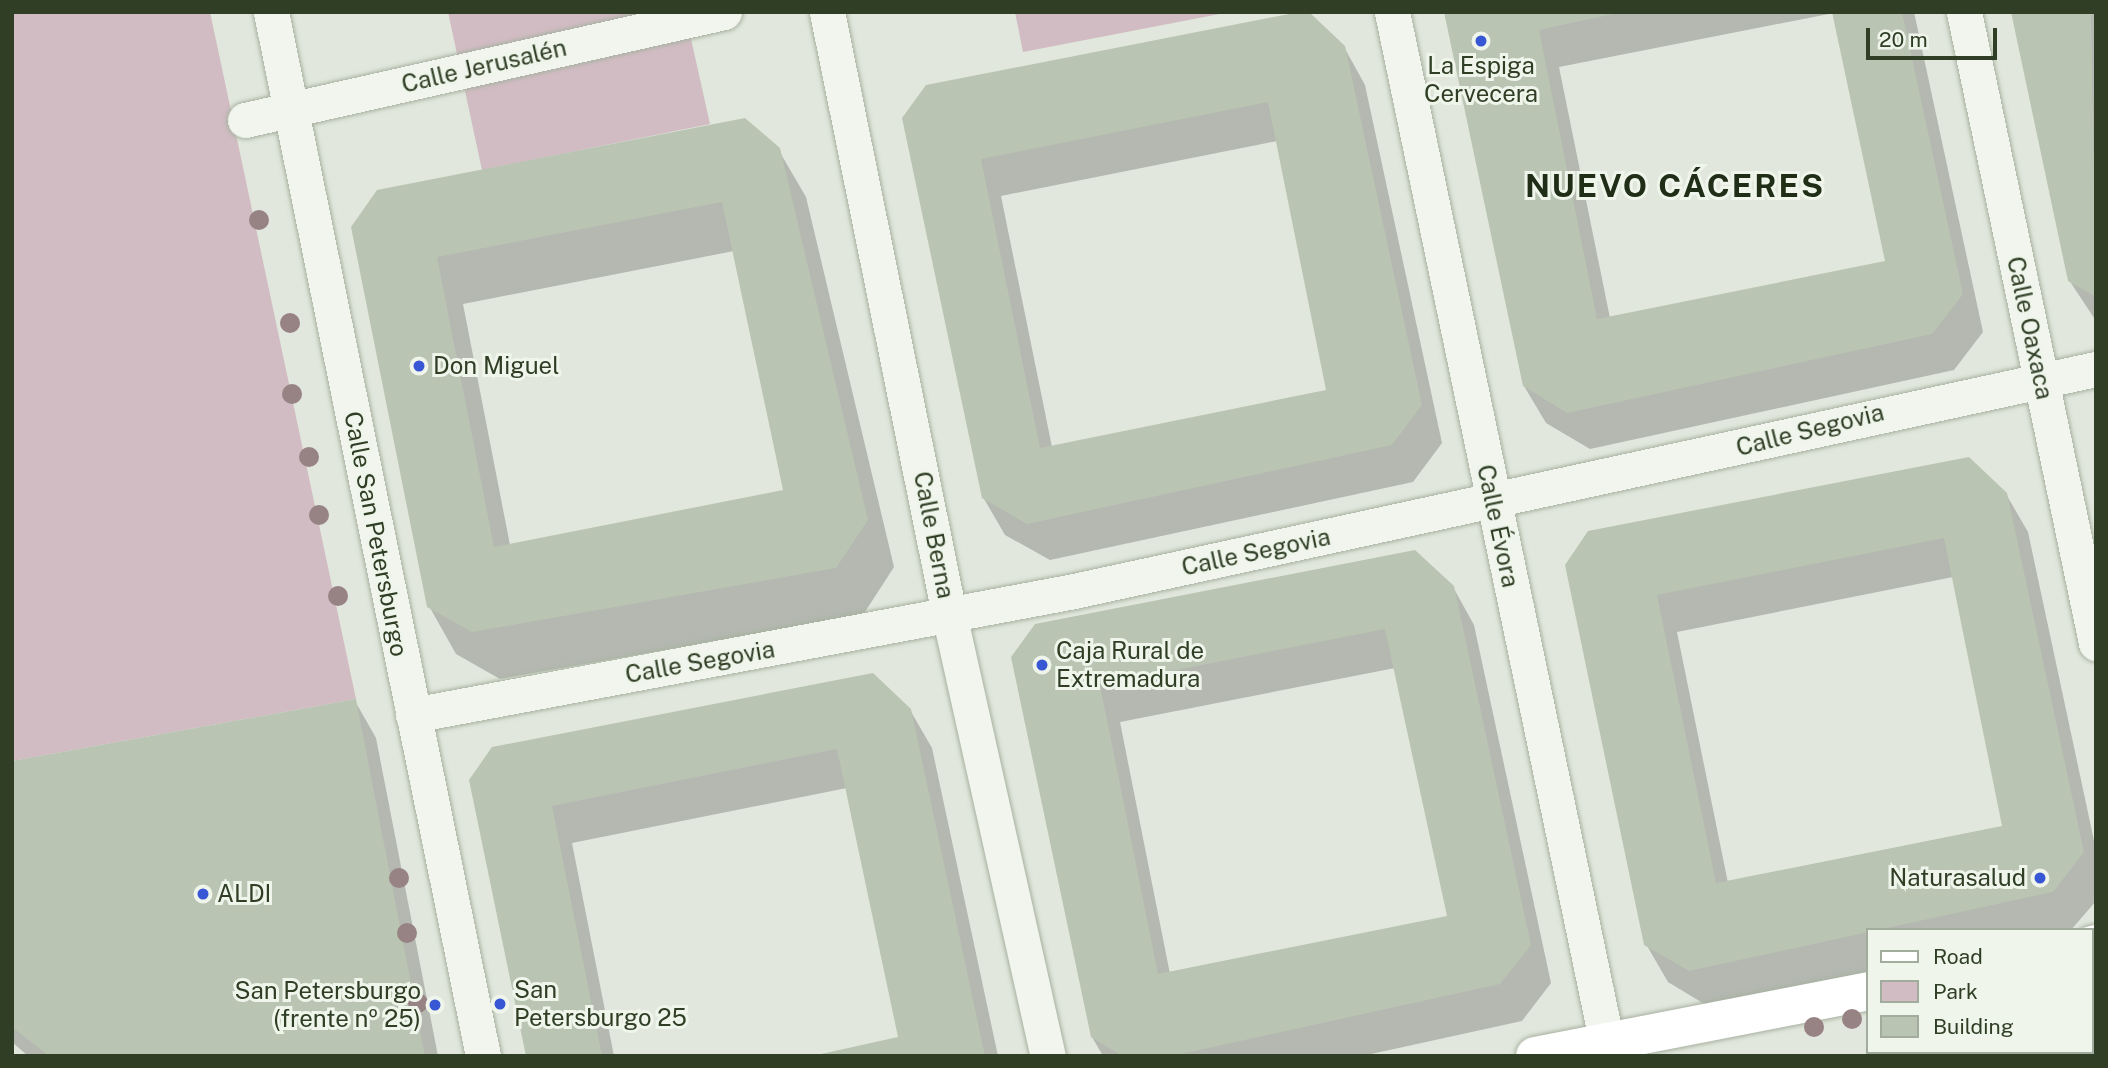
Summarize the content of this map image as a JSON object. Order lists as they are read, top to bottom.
{
  "streets": {
    "street": [
      "Calle Jerusalén",
      "Calle Oaxaca",
      "Calle Segovia",
      "Calle Évora",
      "Calle San Petersburgo",
      "Calle Berna"
    ]
  },
  "crossings": [
    ["Calle Jerusalén", "Calle San Petersburgo"],
    ["Calle Oaxaca", "Calle Segovia"],
    ["Calle Segovia", "Calle Évora"],
    ["Calle Segovia", "Calle San Petersburgo"],
    ["Calle Segovia", "Calle Berna"]
  ],
  "districts": ["NUEVO CÁCERES"],
  "places": [
    "La Espiga Cervecera",
    "Don Miguel",
    "Caja Rural de Extremadura",
    "Naturasalud",
    "ALDI",
    "San Petersburgo 25",
    "San Petersburgo (frente nº 25)"
  ],
  "legend": ["Road", "Park", "Building"],
  "scale_bar": "20 m"
}
